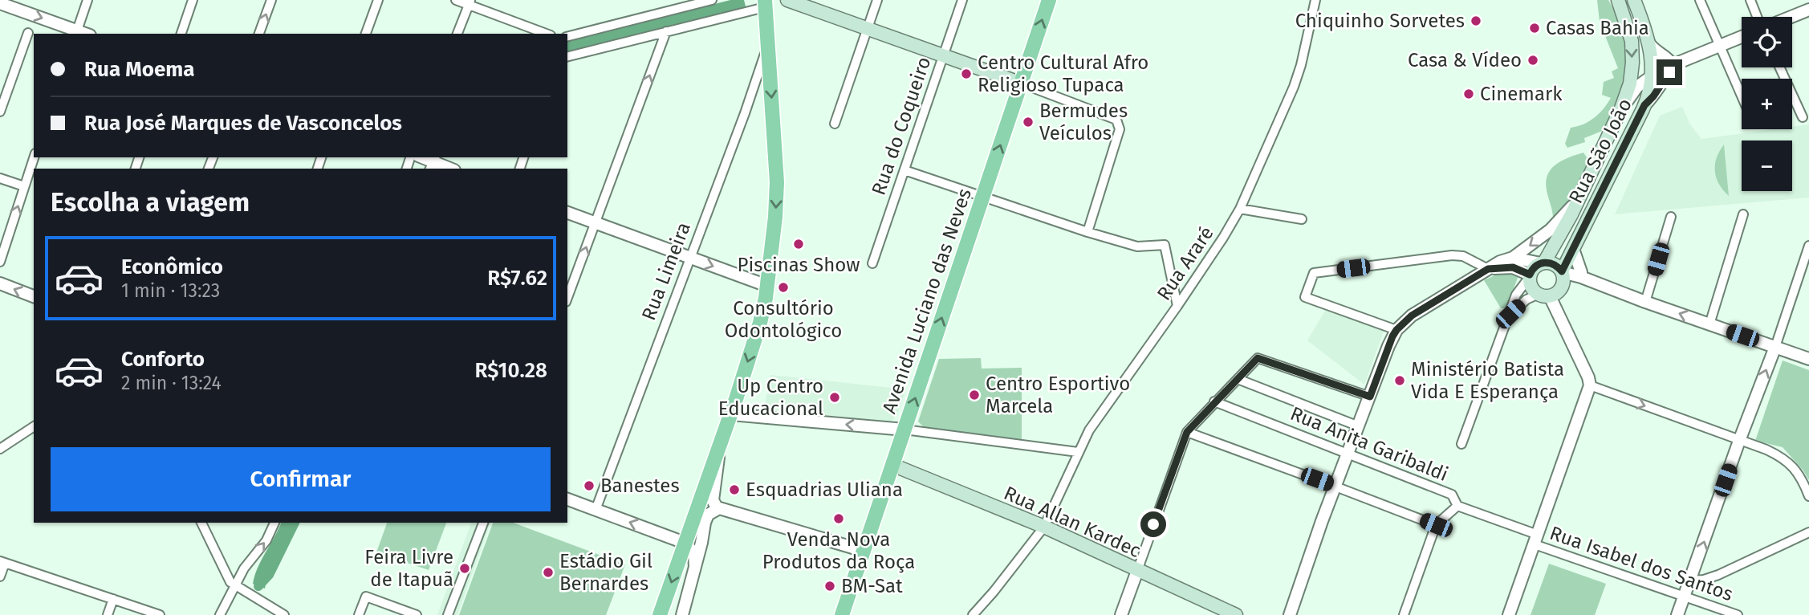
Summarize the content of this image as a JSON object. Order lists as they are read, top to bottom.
{
  "streets": {
    "main road": ["Rua São João", "Avenida Luciano das Neves", "Rua Allan Kardec"],
    "street": [
      "Rua do Coqueiro",
      "Rua Araré",
      "Rua Limeira",
      "Rua Anita Garibaldi",
      "Rua Isabel dos Santos"
    ]
  },
  "crossings": [
    ["Rua Araré", "Rua Allan Kardec"],
    ["Avenida Luciano das Neves", "Rua Allan Kardec"],
    ["Rua Anita Garibaldi", "Rua Isabel dos Santos"]
  ],
  "one_way": ["Avenida Luciano das Neves"],
  "places": [
    "Chiquinho Sorvetes",
    "Casas Bahia",
    "Casa & Vídeo",
    "Centro Cultural Afro Religioso Tupaca",
    "Cinemark",
    "Bermudes Veículos",
    "Piscinas Show",
    "Consultório Odontológico",
    "Ministério Batista Vida E Esperança",
    "Centro Esportivo Marcela",
    "Up Centro Educacional",
    "Banestes",
    "Esquadrias Uliana",
    "Venda Nova Produtos da Roça",
    "Feira Livre de Itapuã",
    "Estádio Gil Bernardes",
    "BM-Sat"
  ],
  "page": {
    "map_buttons": ["+", "−"],
    "banner": ["Rua Moema", "Rua José Marques de Vasconcelos"],
    "heading": "Escolha a viagem",
    "list": [
      {
        "name": "Econômico",
        "note": "1 min · 13:23",
        "value": "R$7.62"
      },
      {
        "name": "Conforto",
        "note": "2 min · 13:24",
        "value": "R$10.28"
      }
    ],
    "buttons": "Confirmar"
  }
}
